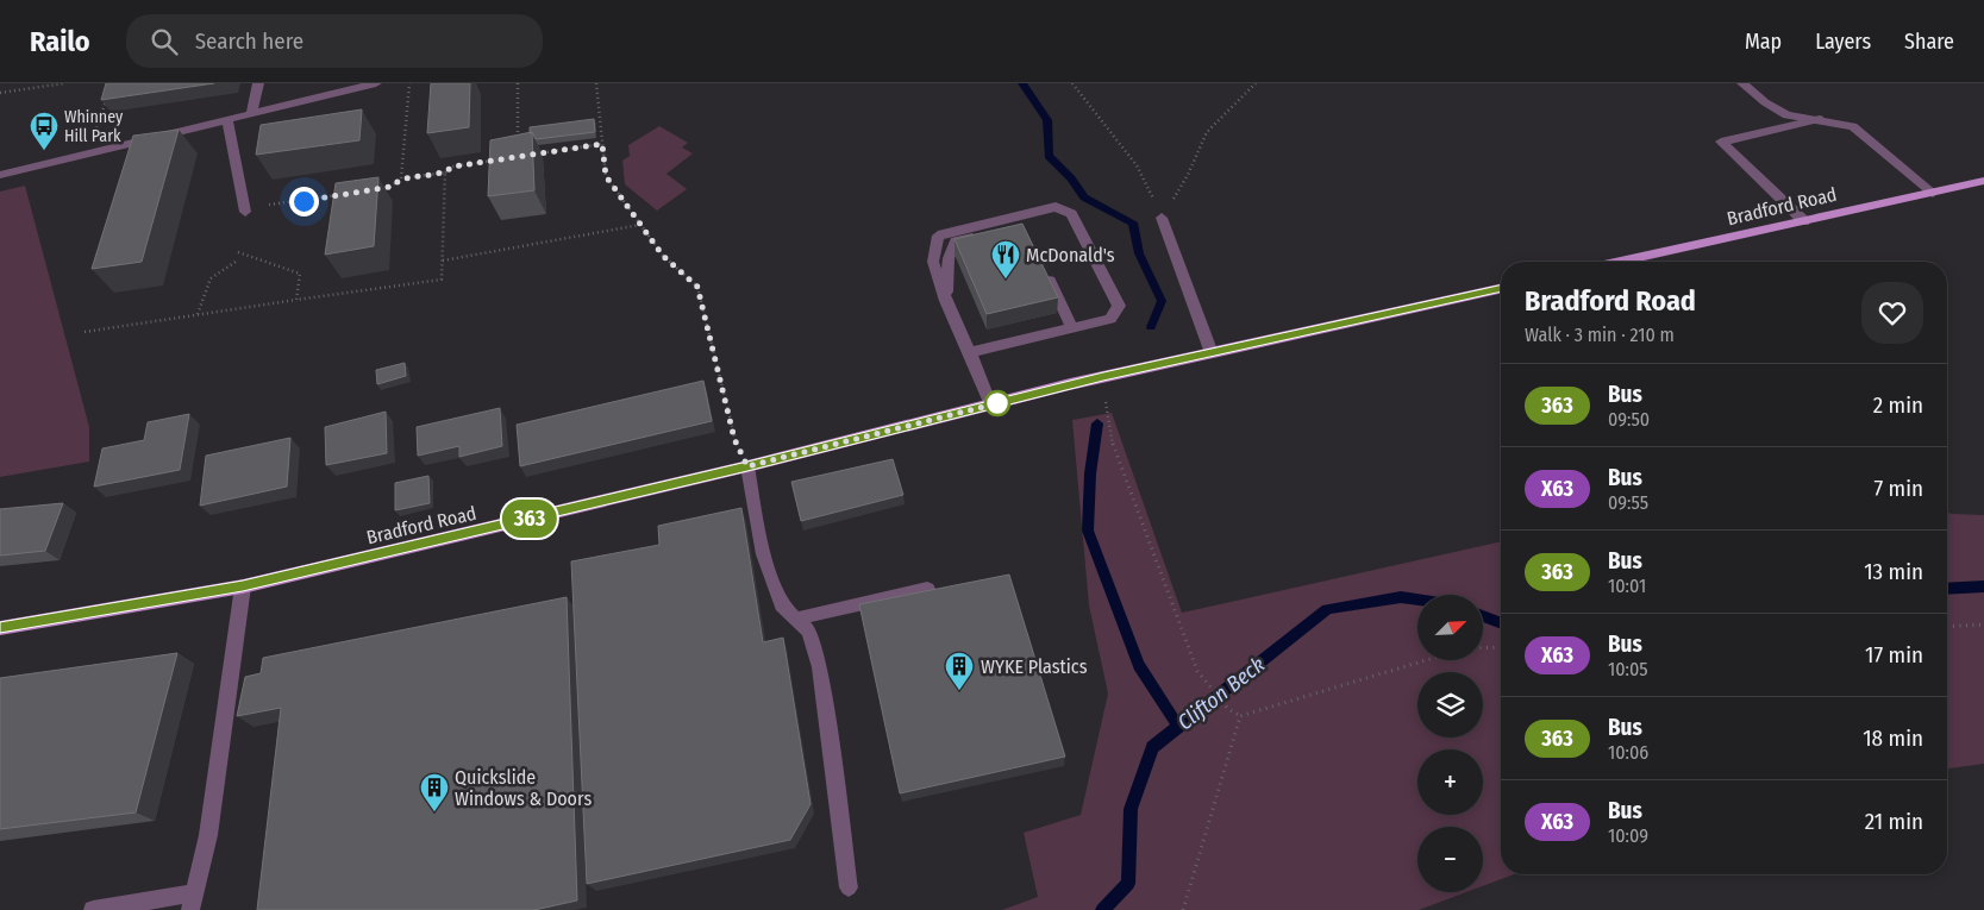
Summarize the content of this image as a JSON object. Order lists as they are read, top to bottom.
{
  "streets": {
    "main road": ["Bradford Road"]
  },
  "water": ["Clifton Beck"],
  "places": {
    "bus stop": ["Whinney Hill Park"],
    "restaurant": ["McDonald's"],
    "building": ["WYKE Plastics", "Quickslide Windows & Doors"]
  },
  "lines": ["bus line 363"],
  "north": "top right",
  "page": {
    "header": "Railo",
    "search": "Search here",
    "nav": ["Map", "Layers", "Share"],
    "on_map": "363",
    "heading": ["Bradford Road", "Walk · 3 min · 210 m"],
    "list": [
      {
        "mark": "363",
        "name": "Bus",
        "note": "09:50",
        "value": "2 min"
      },
      {
        "mark": "X63",
        "name": "Bus",
        "note": "09:55",
        "value": "7 min"
      },
      {
        "mark": "363",
        "name": "Bus",
        "note": "10:01",
        "value": "13 min"
      },
      {
        "mark": "X63",
        "name": "Bus",
        "note": "10:05",
        "value": "17 min"
      },
      {
        "mark": "363",
        "name": "Bus",
        "note": "10:06",
        "value": "18 min"
      },
      {
        "mark": "X63",
        "name": "Bus",
        "note": "10:09",
        "value": "21 min"
      }
    ],
    "map_buttons": ["+", "−"]
  }
}
